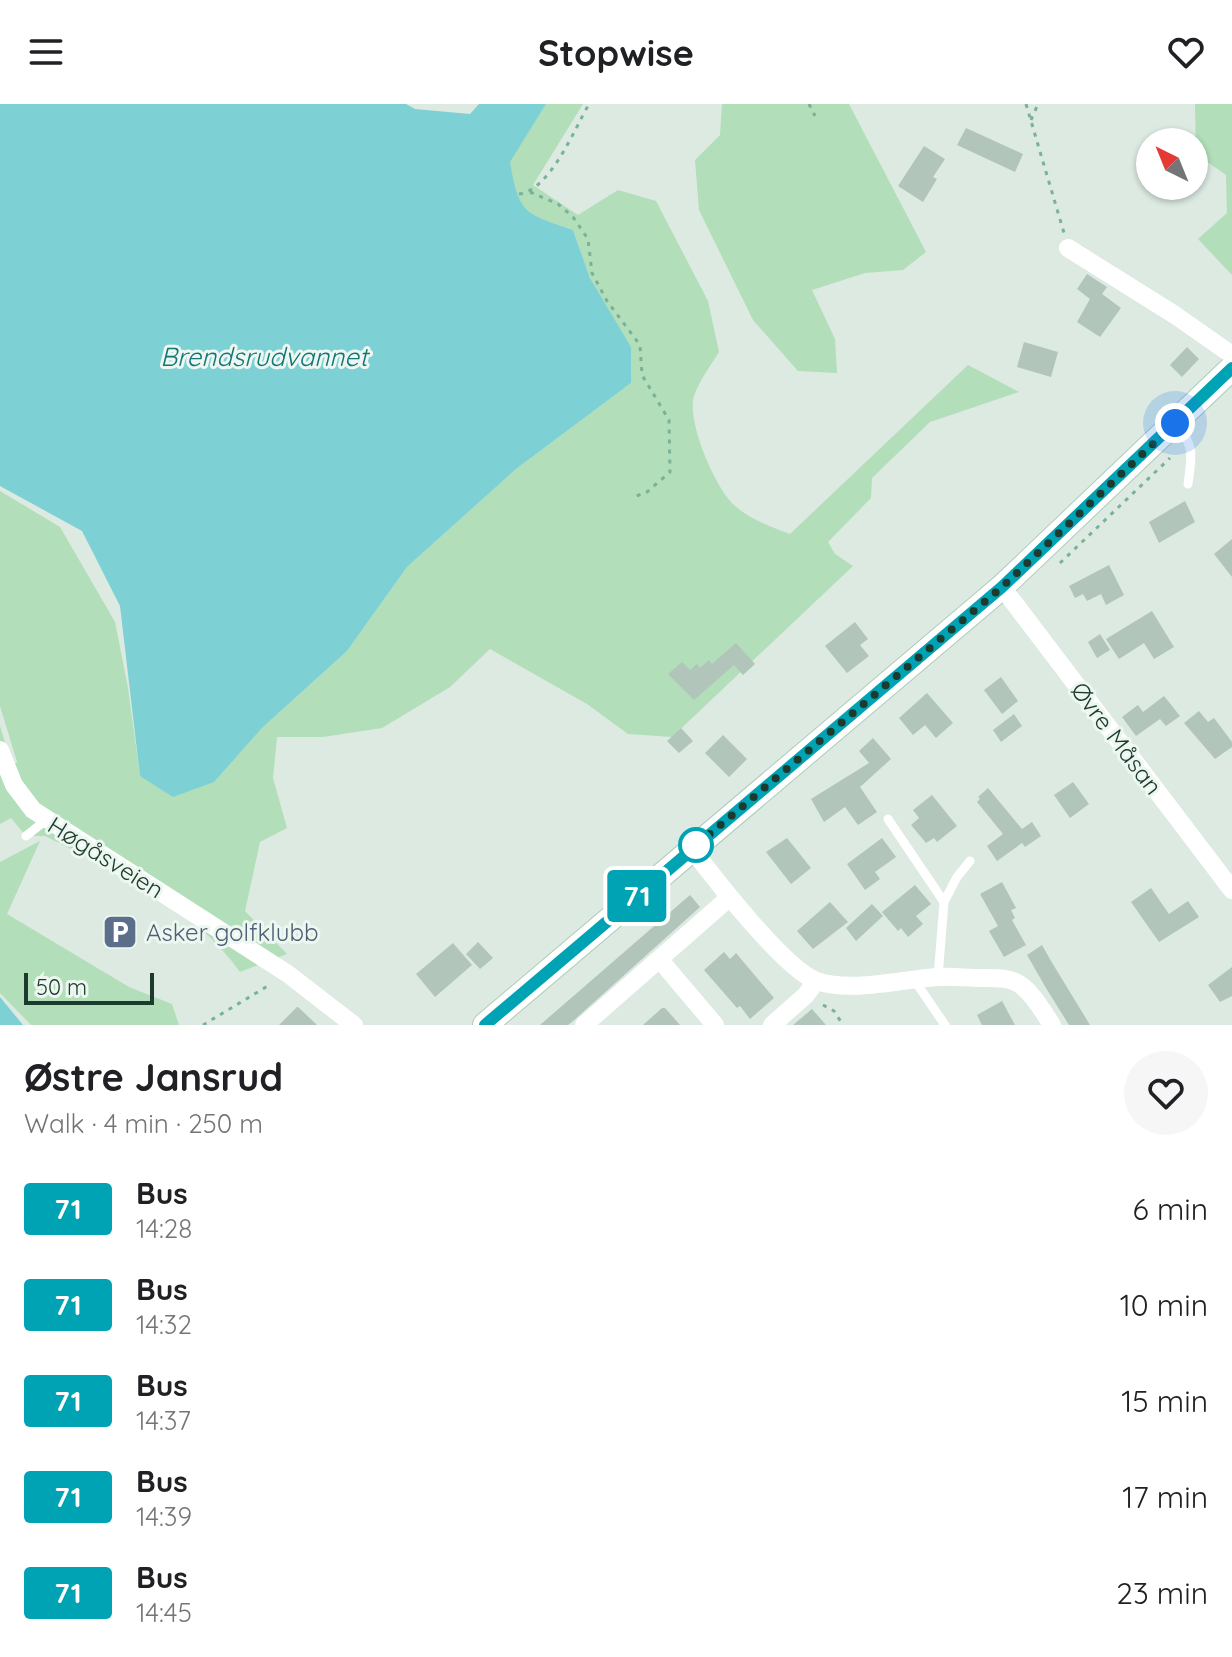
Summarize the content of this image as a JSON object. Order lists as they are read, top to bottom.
{
  "streets": {
    "street": ["Øvre Måsan", "Høgåsveien"]
  },
  "water": ["Brendsrudvannet"],
  "places": {
    "parking": ["Asker golfklubb"]
  },
  "lines": ["bus line 71"],
  "scale_bar": "50 m",
  "north": "top left",
  "page": {
    "header": "Stopwise",
    "on_map": "71",
    "scale": "50 m",
    "heading": ["Østre Jansrud", "Walk · 4 min · 250 m"],
    "list": [
      {
        "mark": "71",
        "name": "Bus",
        "note": "14:28",
        "value": "6 min"
      },
      {
        "mark": "71",
        "name": "Bus",
        "note": "14:32",
        "value": "10 min"
      },
      {
        "mark": "71",
        "name": "Bus",
        "note": "14:37",
        "value": "15 min"
      },
      {
        "mark": "71",
        "name": "Bus",
        "note": "14:39",
        "value": "17 min"
      },
      {
        "mark": "71",
        "name": "Bus",
        "note": "14:45",
        "value": "23 min"
      }
    ]
  }
}
